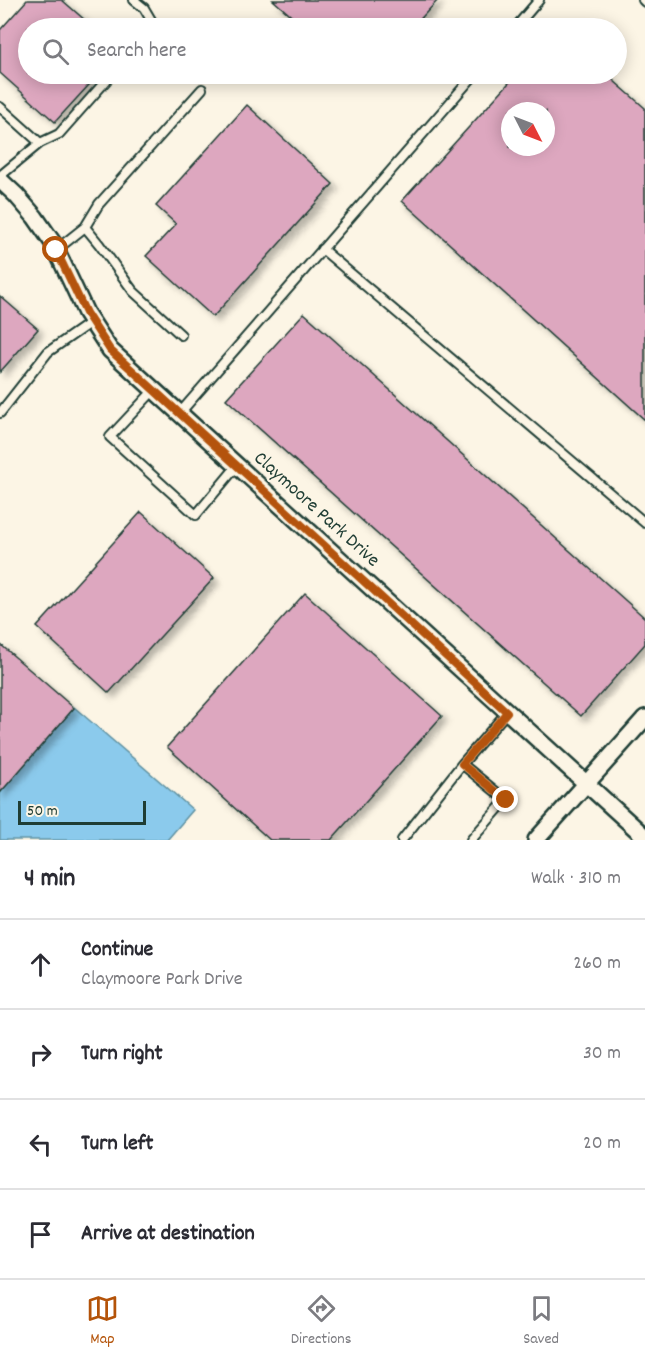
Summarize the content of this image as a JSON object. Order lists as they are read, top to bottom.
{
  "streets": {
    "street": ["Claymoore Park Drive"]
  },
  "scale_bar": "50 m",
  "north": "bottom right",
  "page": {
    "search": "Search here",
    "scale": "50 m",
    "heading": ["4 min", "Walk · 310 m"],
    "list": [
      ["Continue", "Claymoore Park Drive", "260 m"],
      ["Turn right", "30 m"],
      ["Turn left", "20 m"],
      "Arrive at destination"
    ],
    "nav": ["Map", "Directions", "Saved"]
  }
}
